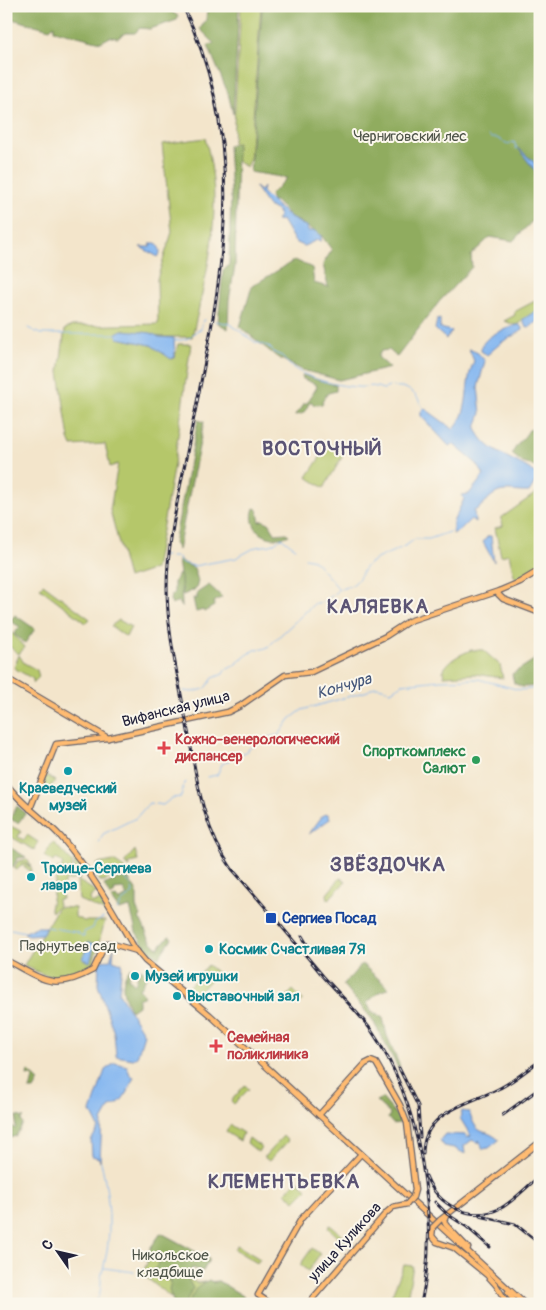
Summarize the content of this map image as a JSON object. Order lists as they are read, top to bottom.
{
  "streets": {
    "main road": ["Вифанская улица", "улица Куликова"]
  },
  "districts": [
    "ВОСТОЧНЫЙ",
    "КАЛЯЕВКА",
    "ЗВЁЗДОЧКА",
    "КЛЕМЕНТЬЕВКА"
  ],
  "water": ["Кончура"],
  "parks": ["Черниговский лес", "Пафнутьев сад", "Никольское кладбище"],
  "places": {
    "health": ["Кожно-венерологический диспансер", "Семейная поликлиника"],
    "other": [
      "Спорткомплекс Салют",
      "Краеведческий музей",
      "Троице-Сергиева лавра",
      "Космик Счастливая 7Я",
      "Музей игрушки",
      "Выставочный зал"
    ],
    "transit": ["Сергиев Посад"]
  },
  "north": "top left"
}
